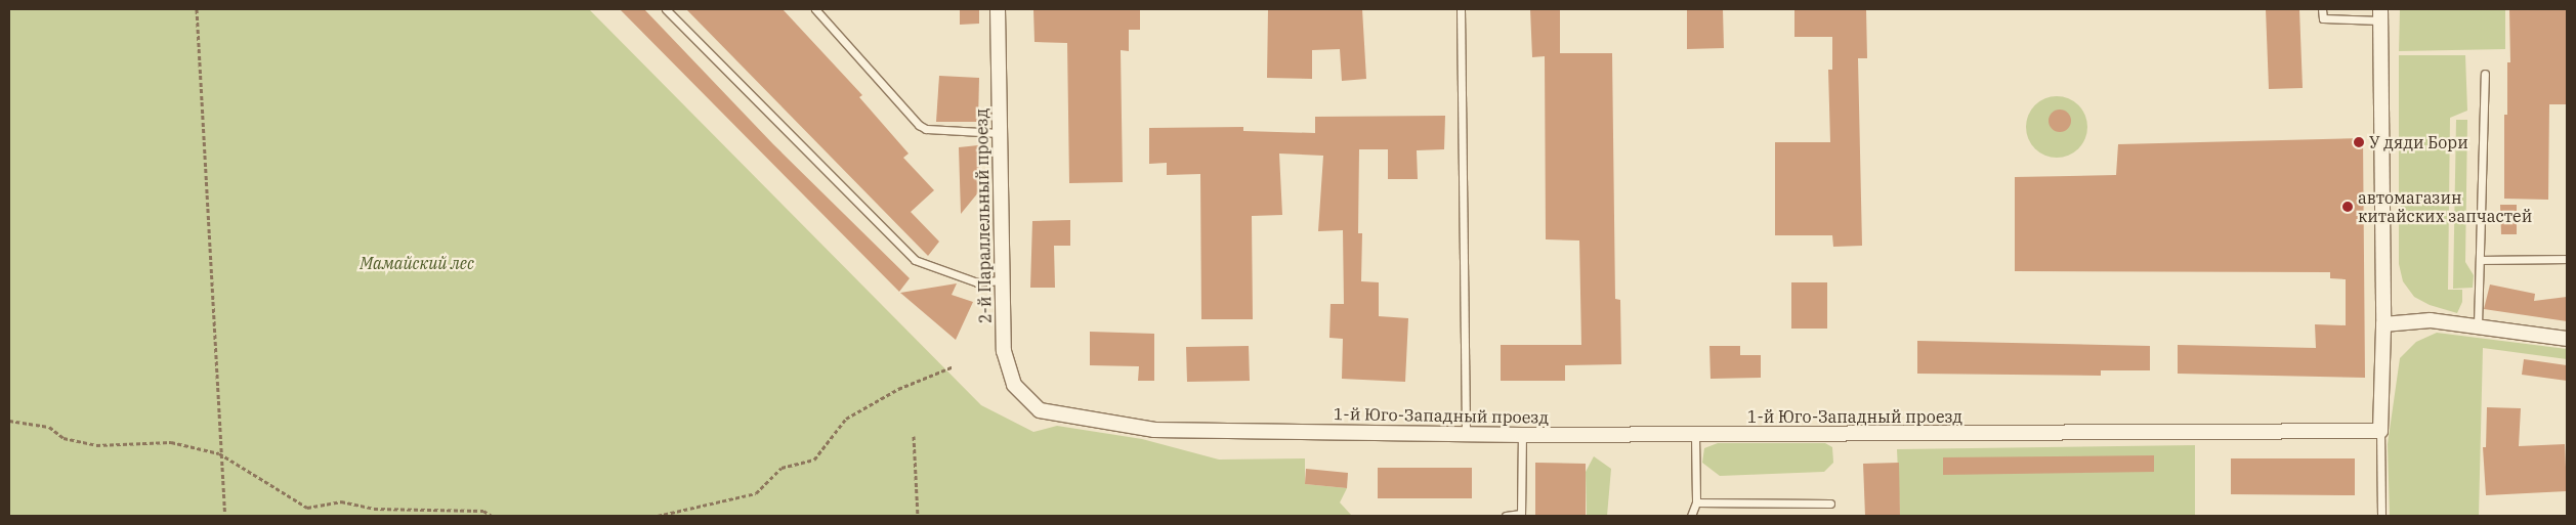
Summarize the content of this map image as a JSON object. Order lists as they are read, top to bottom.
{
  "streets": {
    "street": ["2-й Параллельный проезд", "1-й Юго-Западный проезд"]
  },
  "crossings": [
    ["2-й Параллельный проезд", "1-й Юго-Западный проезд"]
  ],
  "parks": ["Мамайский лес"],
  "places": ["У дяди Бори", "автомагазин китайских запчастей"]
}
